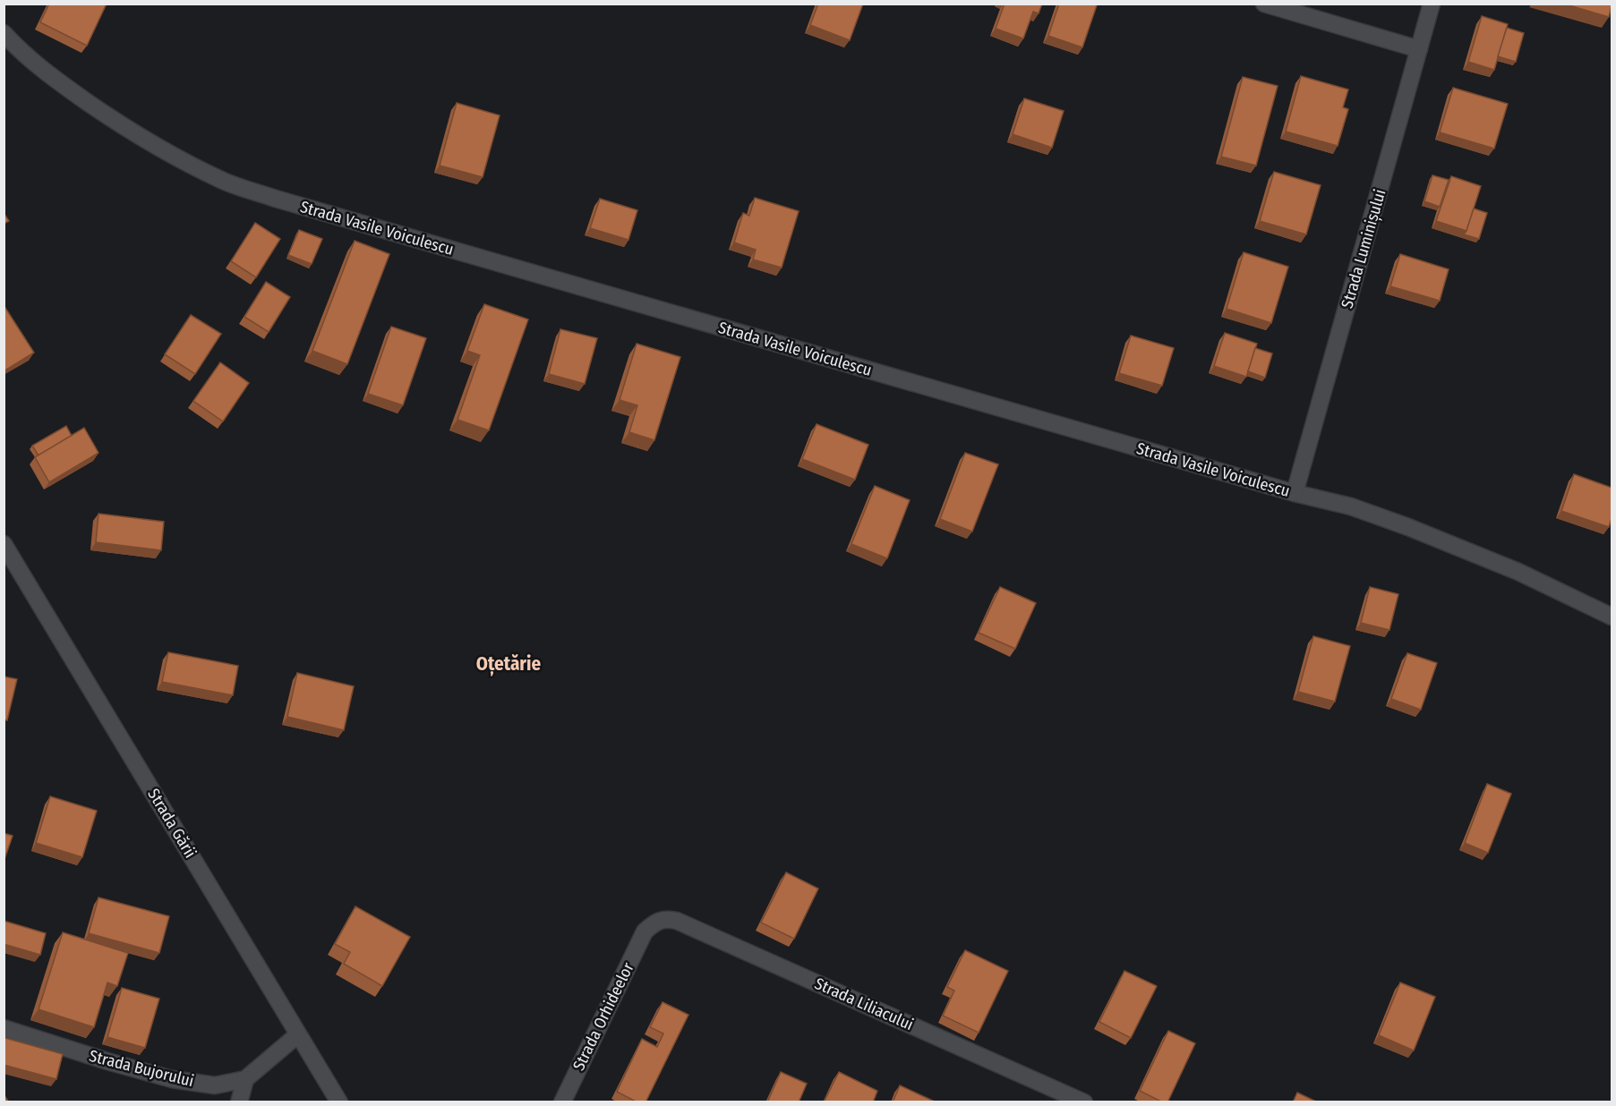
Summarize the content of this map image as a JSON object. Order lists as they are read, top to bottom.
{
  "streets": {
    "street": [
      "Strada Vasile Voiculescu",
      "Strada Luminișului",
      "Strada Gării",
      "Strada Liliacului",
      "Strada Orhideelor",
      "Strada Bujorului"
    ]
  },
  "crossings": [
    ["Strada Vasile Voiculescu", "Strada Luminișului"],
    ["Strada Gării", "Strada Bujorului"],
    ["Strada Liliacului", "Strada Orhideelor"]
  ],
  "districts": ["Oțetărie"]
}
